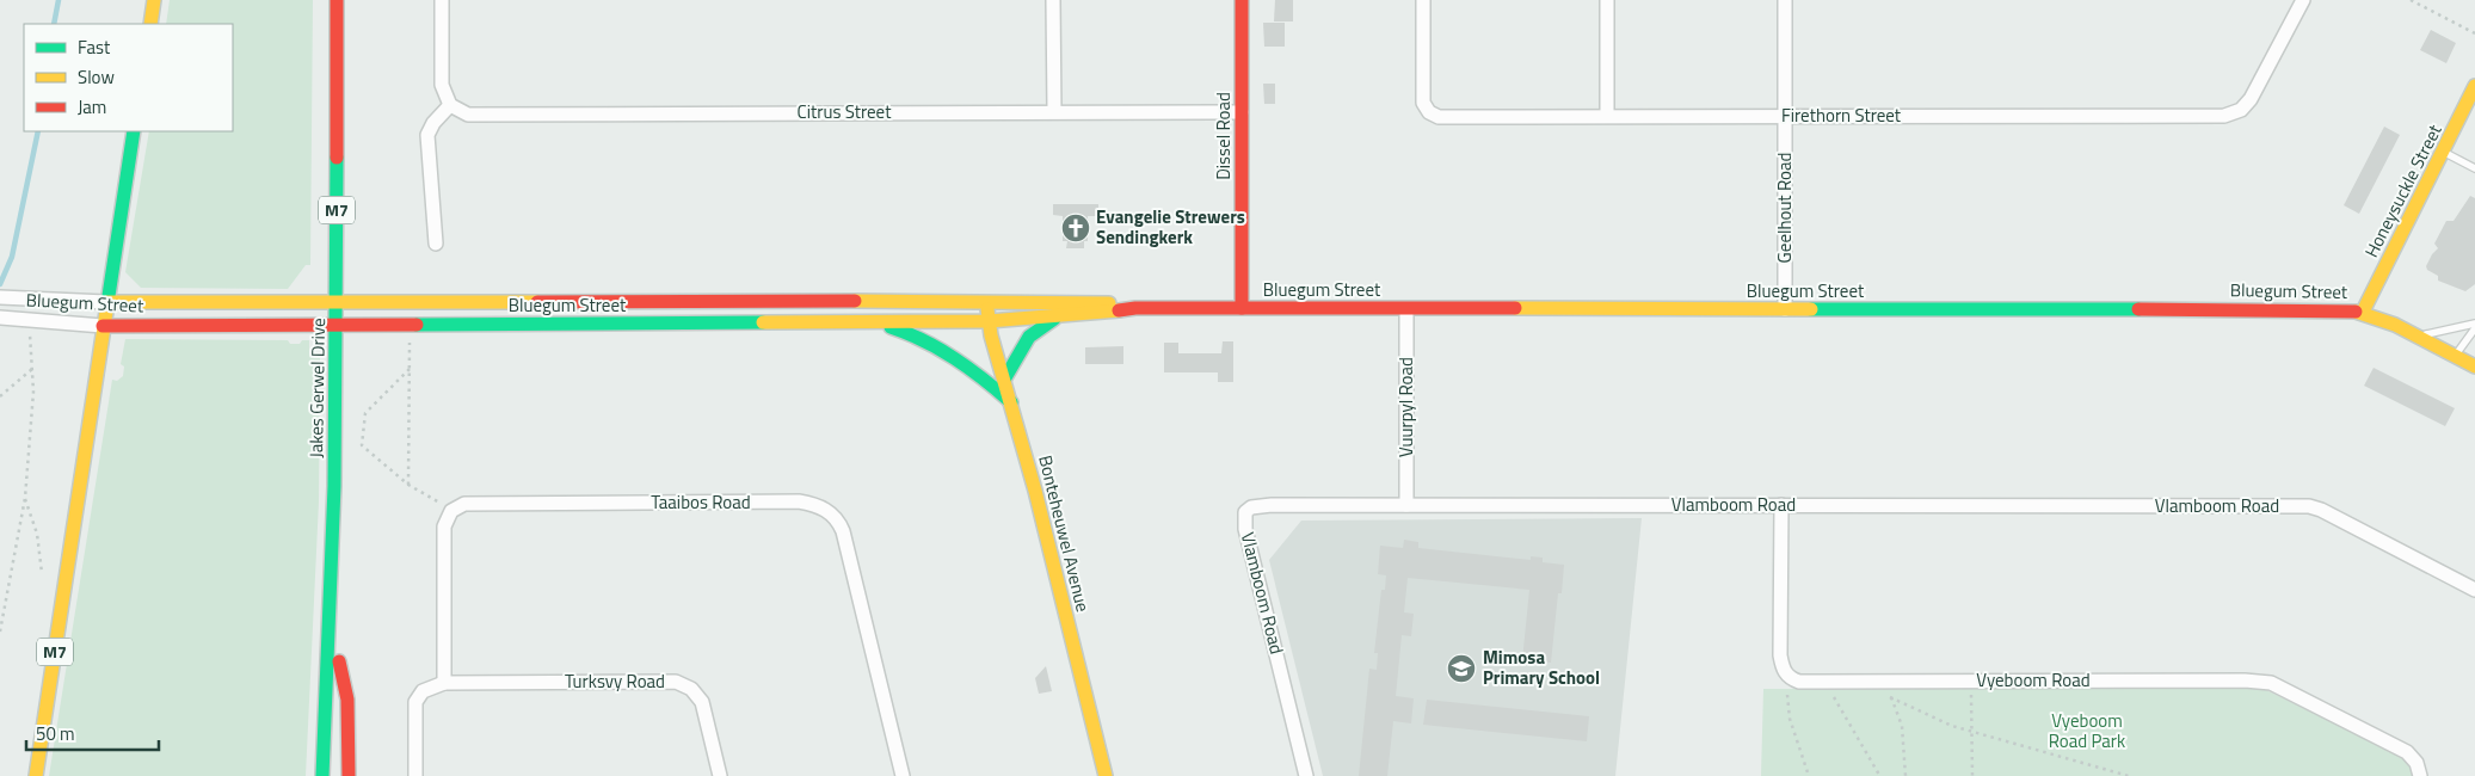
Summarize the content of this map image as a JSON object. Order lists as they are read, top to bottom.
{
  "streets": {
    "main road": [
      "Dissel Road",
      "Honeysuckle Street",
      "M7",
      "Bluegum Street",
      "Jakes Gerwel Drive",
      "Bonteheuwel Avenue"
    ],
    "street": [
      "Citrus Street",
      "Firethorn Street",
      "Geelhout Road",
      "Vuurpyl Road",
      "Taaibos Road",
      "Vlamboom Road",
      "Vyeboom Road",
      "Turksvy Road"
    ]
  },
  "crossings": [
    ["Citrus Street", "Dissel Road"],
    ["Firethorn Street", "Geelhout Road"],
    ["Dissel Road", "Bluegum Street"],
    ["Honeysuckle Street", "Bluegum Street"],
    ["Geelhout Road", "Bluegum Street"],
    ["M7", "Bluegum Street"],
    ["Bluegum Street", "Jakes Gerwel Drive"],
    ["Bluegum Street", "Vuurpyl Road"],
    ["Bluegum Street", "Bonteheuwel Avenue"],
    ["Vuurpyl Road", "Vlamboom Road"]
  ],
  "parks": ["Vyeboom Road Park"],
  "places": {
    "church": ["Evangelie Strewers Sendingkerk"],
    "school or university": ["Mimosa Primary School"]
  },
  "legend": ["Fast", "Slow", "Jam"],
  "scale_bar": "50 m"
}
